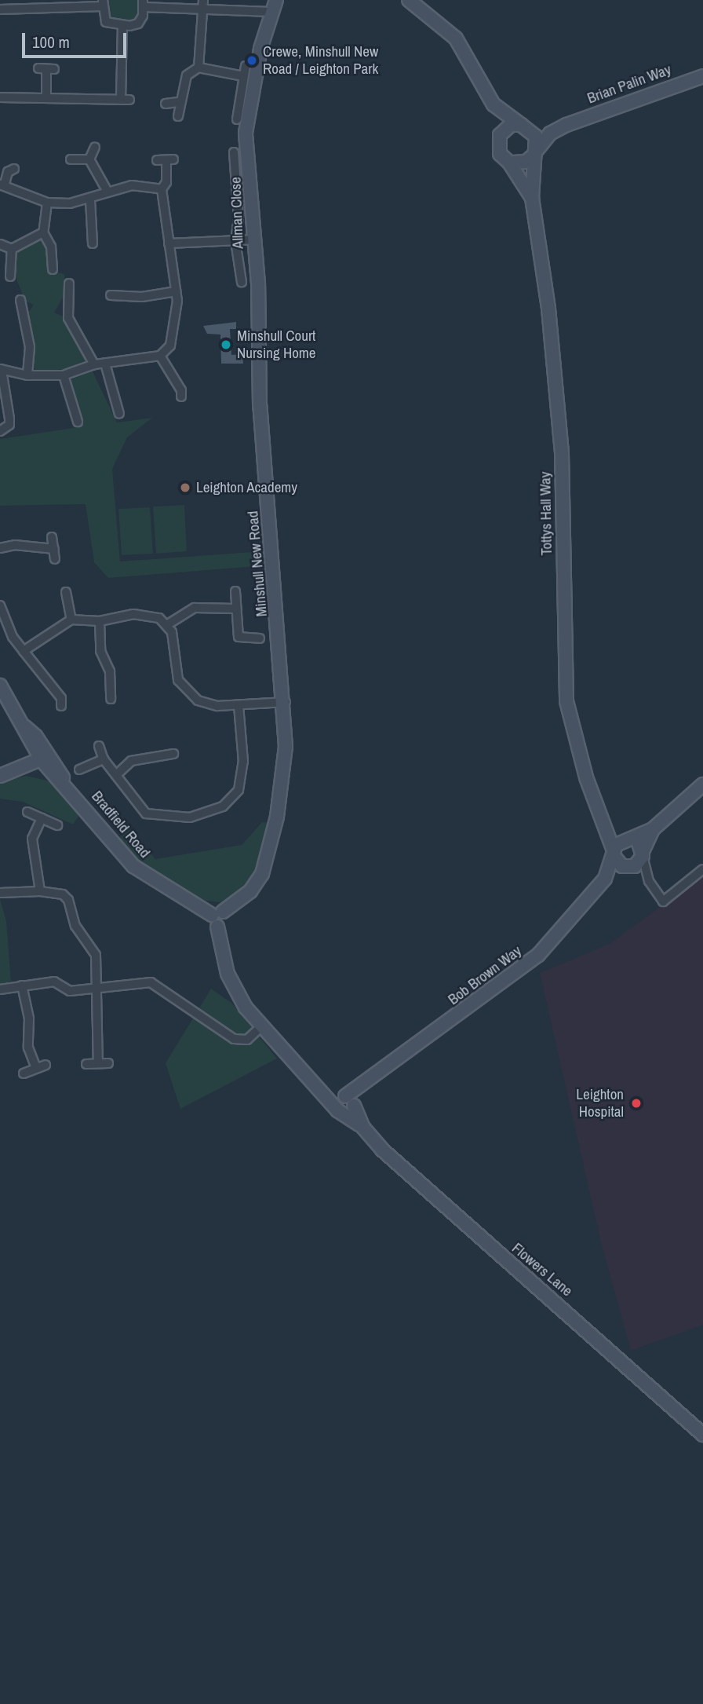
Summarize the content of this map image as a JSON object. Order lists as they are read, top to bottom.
{
  "streets": {
    "street": [
      "Brian Palin Way",
      "Allman Close",
      "Tottys Hall Way",
      "Minshull New Road",
      "Bradfield Road",
      "Bob Brown Way",
      "Flowers Lane"
    ]
  },
  "crossings": [
    ["Brian Palin Way", "Tottys Hall Way"],
    ["Tottys Hall Way", "Bob Brown Way"],
    ["Minshull New Road", "Bradfield Road"],
    ["Minshull New Road", "Flowers Lane"],
    ["Bradfield Road", "Flowers Lane"],
    ["Bob Brown Way", "Flowers Lane"]
  ],
  "places": [
    "Crewe, Minshull New Road / Leighton Park",
    "Minshull Court Nursing Home",
    "Leighton Academy",
    "Leighton Hospital"
  ],
  "scale_bar": "100 m"
}
